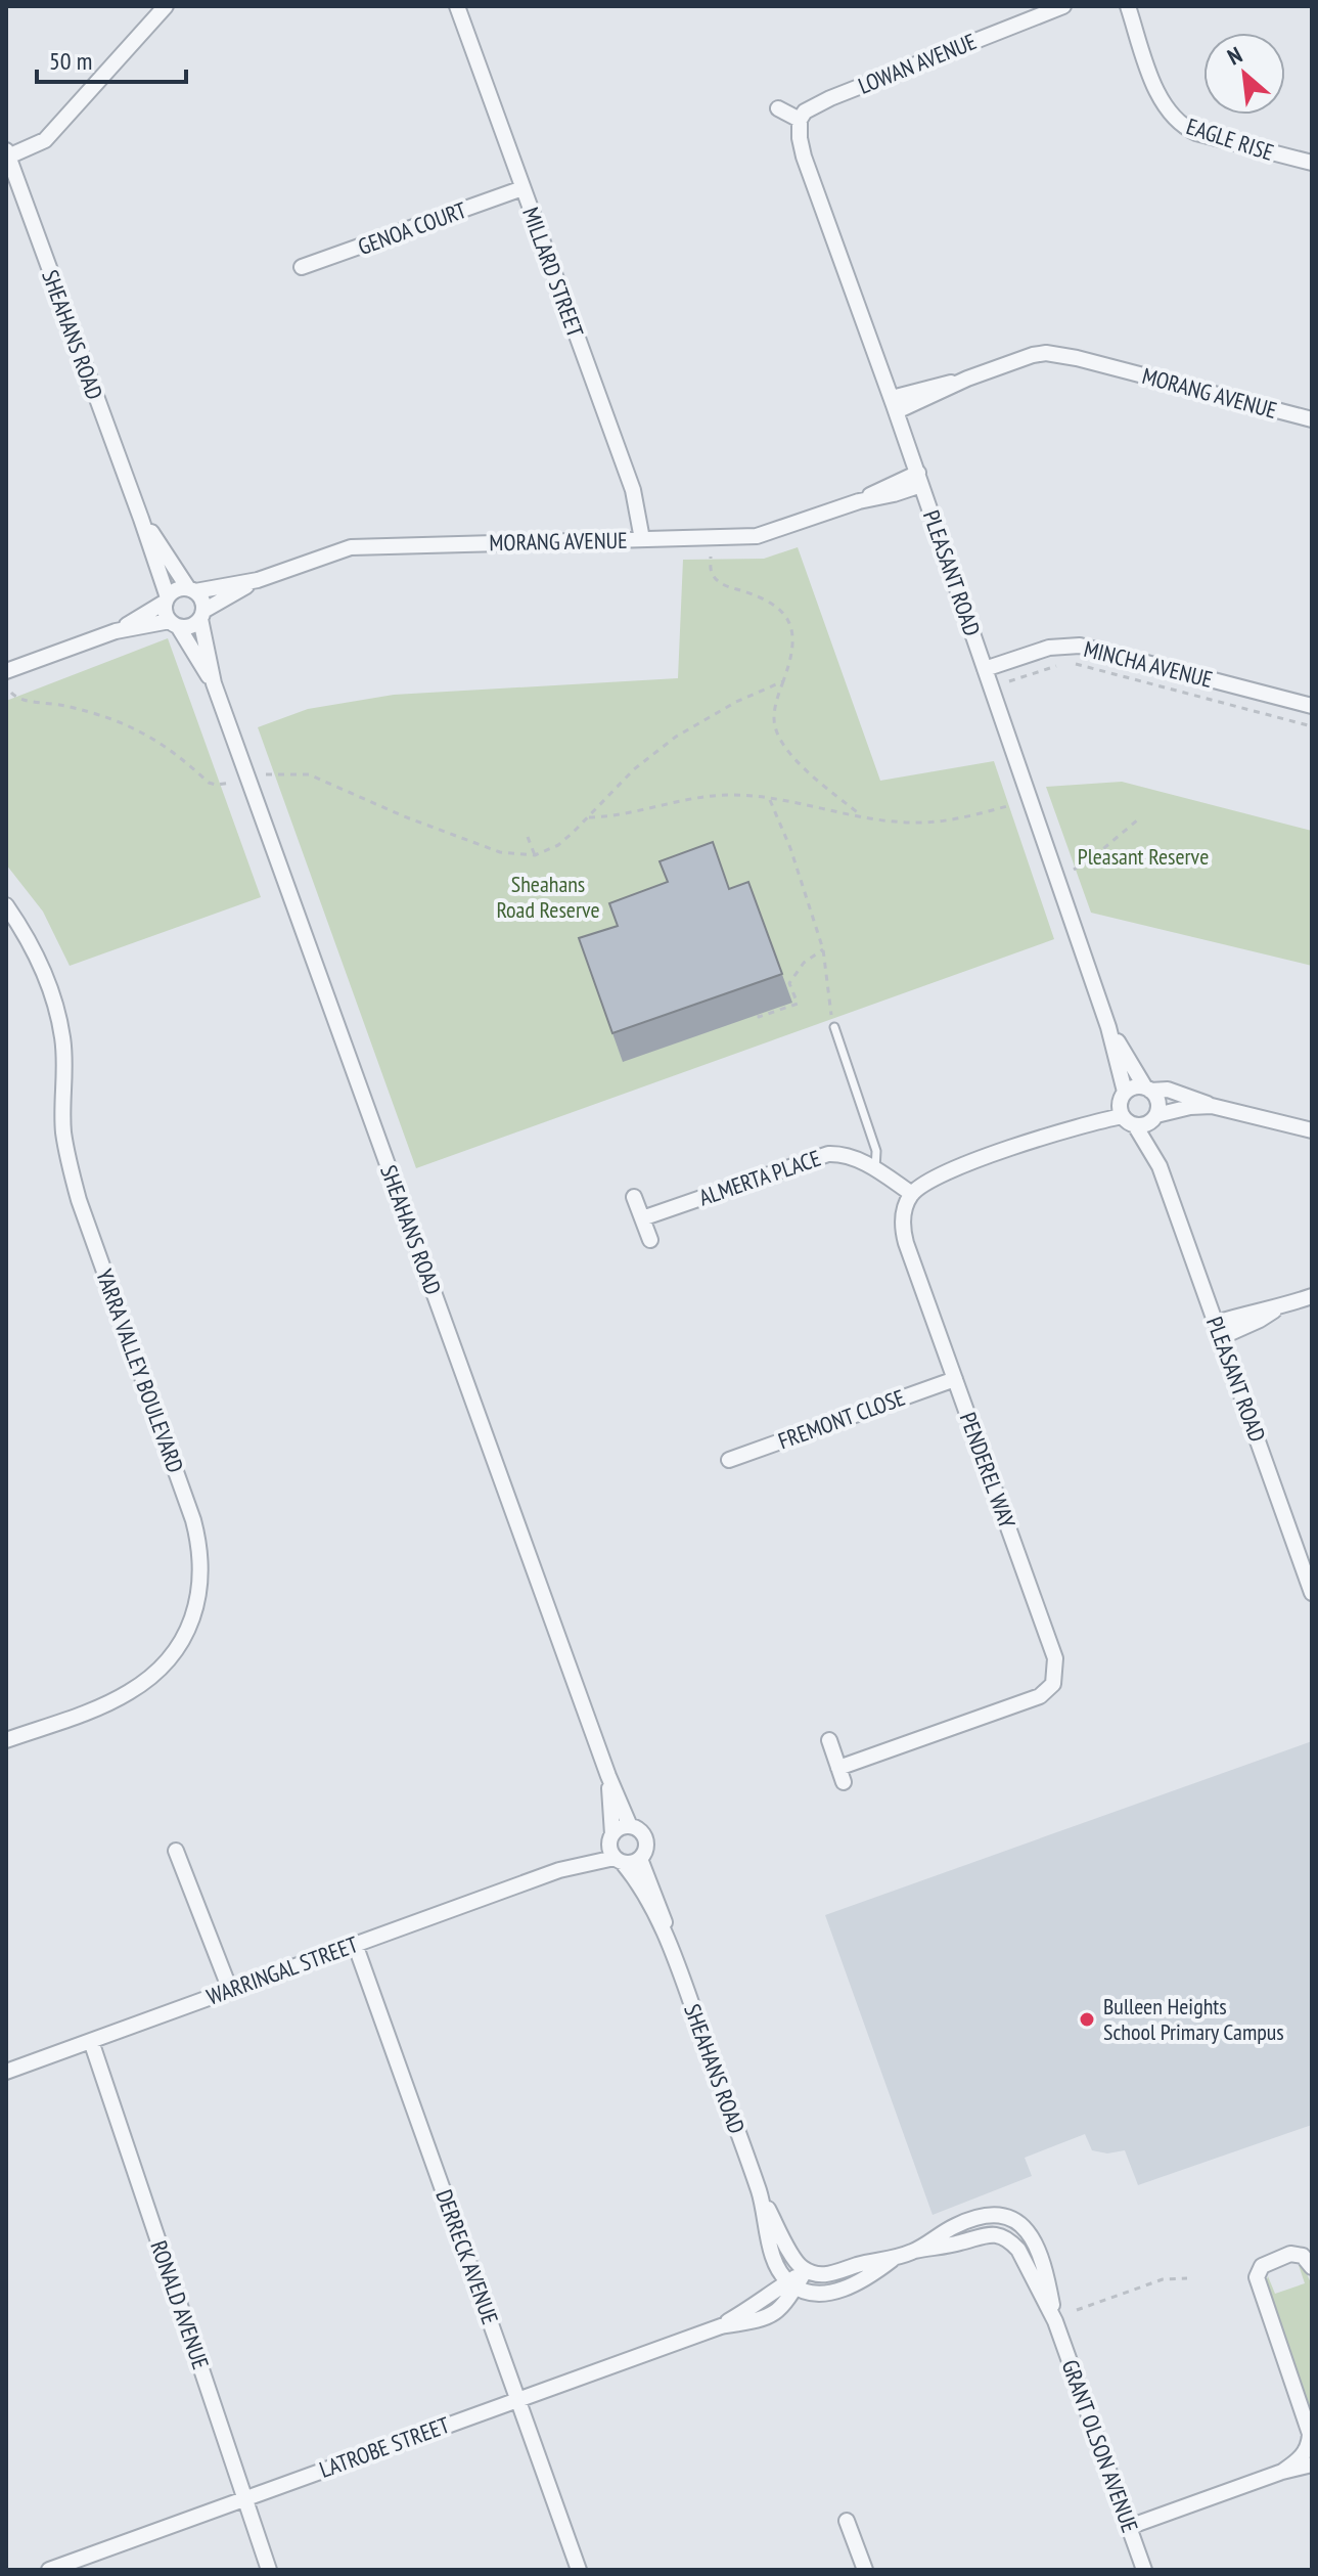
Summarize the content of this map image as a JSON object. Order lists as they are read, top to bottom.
{
  "streets": {
    "street": [
      "LOWAN AVENUE",
      "EAGLE RISE",
      "GENOA COURT",
      "MILLARD STREET",
      "SHEAHANS ROAD",
      "MORANG AVENUE",
      "PLEASANT ROAD",
      "MINCHA AVENUE",
      "ALMERTA PLACE",
      "YARRA VALLEY BOULEVARD",
      "FREMONT CLOSE",
      "PENDEREL WAY",
      "WARRINGAL STREET",
      "DERRECK AVENUE",
      "RONALD AVENUE",
      "GRANT OLSON AVENUE",
      "LATROBE STREET"
    ]
  },
  "crossings": [
    ["LOWAN AVENUE", "PLEASANT ROAD"],
    ["GENOA COURT", "MILLARD STREET"],
    ["MILLARD STREET", "MORANG AVENUE"],
    ["SHEAHANS ROAD", "MORANG AVENUE"],
    ["SHEAHANS ROAD", "WARRINGAL STREET"],
    ["SHEAHANS ROAD", "LATROBE STREET"],
    ["MORANG AVENUE", "PLEASANT ROAD"],
    ["PLEASANT ROAD", "MINCHA AVENUE"],
    ["ALMERTA PLACE", "PENDEREL WAY"],
    ["FREMONT CLOSE", "PENDEREL WAY"],
    ["WARRINGAL STREET", "DERRECK AVENUE"],
    ["WARRINGAL STREET", "RONALD AVENUE"],
    ["DERRECK AVENUE", "LATROBE STREET"],
    ["RONALD AVENUE", "LATROBE STREET"]
  ],
  "parks": ["Pleasant Reserve", "Sheahans Road Reserve"],
  "places": ["Bulleen Heights School Primary Campus"],
  "scale_bar": "50 m",
  "north": "top left"
}
